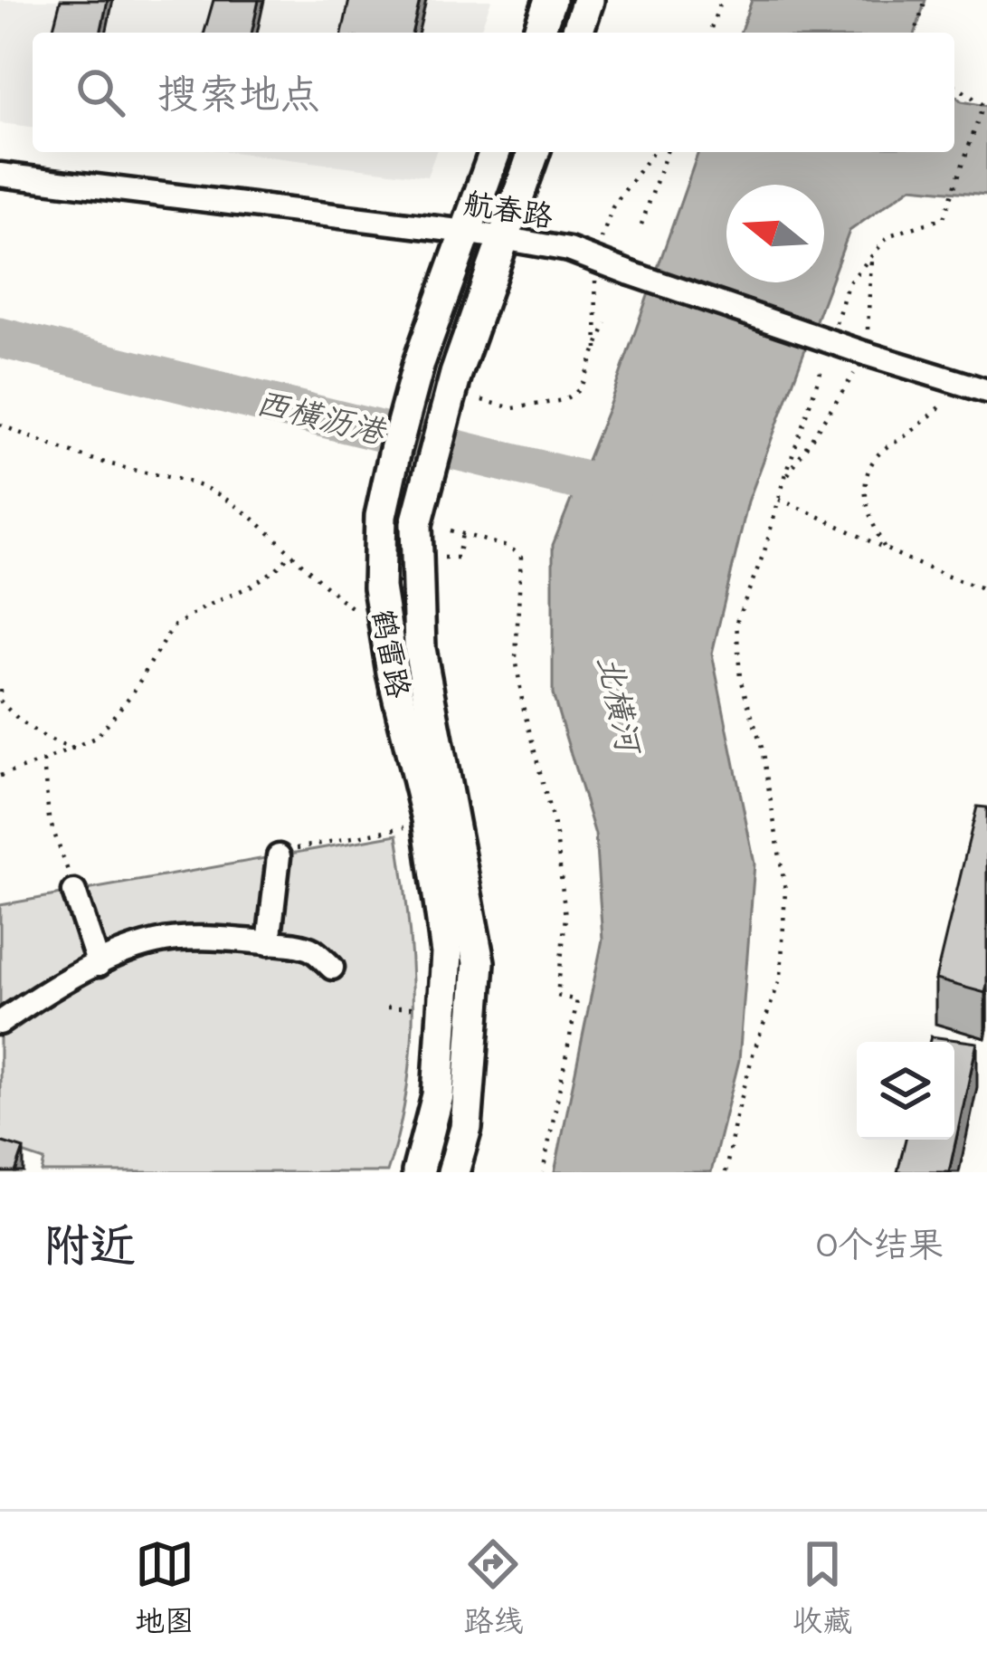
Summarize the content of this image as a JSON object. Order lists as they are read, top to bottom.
{
  "streets": {
    "street": ["航春路", "鹤雷路"]
  },
  "crossings": [
    ["航春路", "鹤雷路"]
  ],
  "water": ["西横沥港", "北横河"],
  "north": "left",
  "page": {
    "search": "搜索地点",
    "heading": ["附近", "0个结果"],
    "nav": ["地图", "路线", "收藏"]
  }
}
